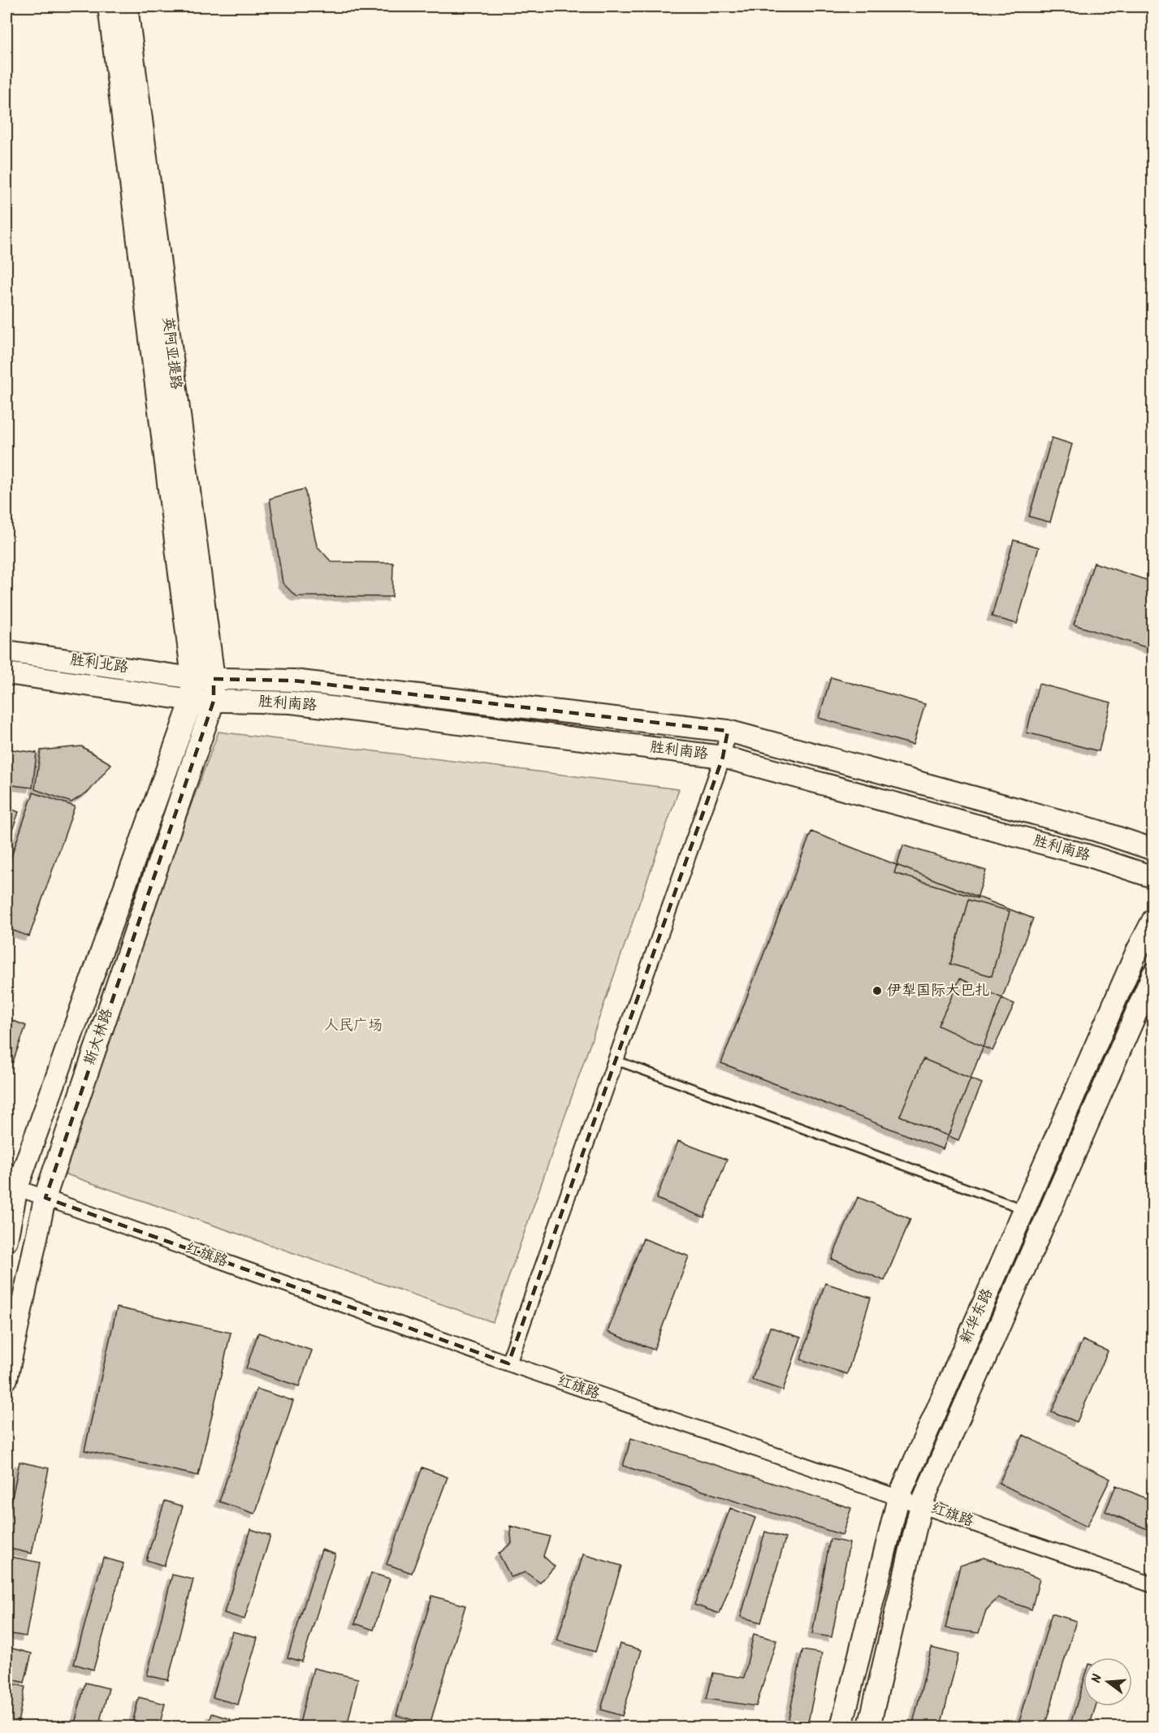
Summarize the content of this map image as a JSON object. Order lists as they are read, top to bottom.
{
  "streets": {
    "main road": [
      "英阿亚提路",
      "胜利北路",
      "胜利南路",
      "斯大林路",
      "新华东路"
    ],
    "street": ["红旗路"]
  },
  "crossings": [
    ["英阿亚提路", "胜利北路"],
    ["英阿亚提路", "胜利南路"],
    ["英阿亚提路", "斯大林路"],
    ["胜利北路", "胜利南路"],
    ["胜利北路", "斯大林路"],
    ["胜利南路", "斯大林路"],
    ["斯大林路", "红旗路"],
    ["红旗路", "新华东路"]
  ],
  "parks": ["人民广场"],
  "places": ["伊犁国际大巴扎"],
  "north": "left"
}
